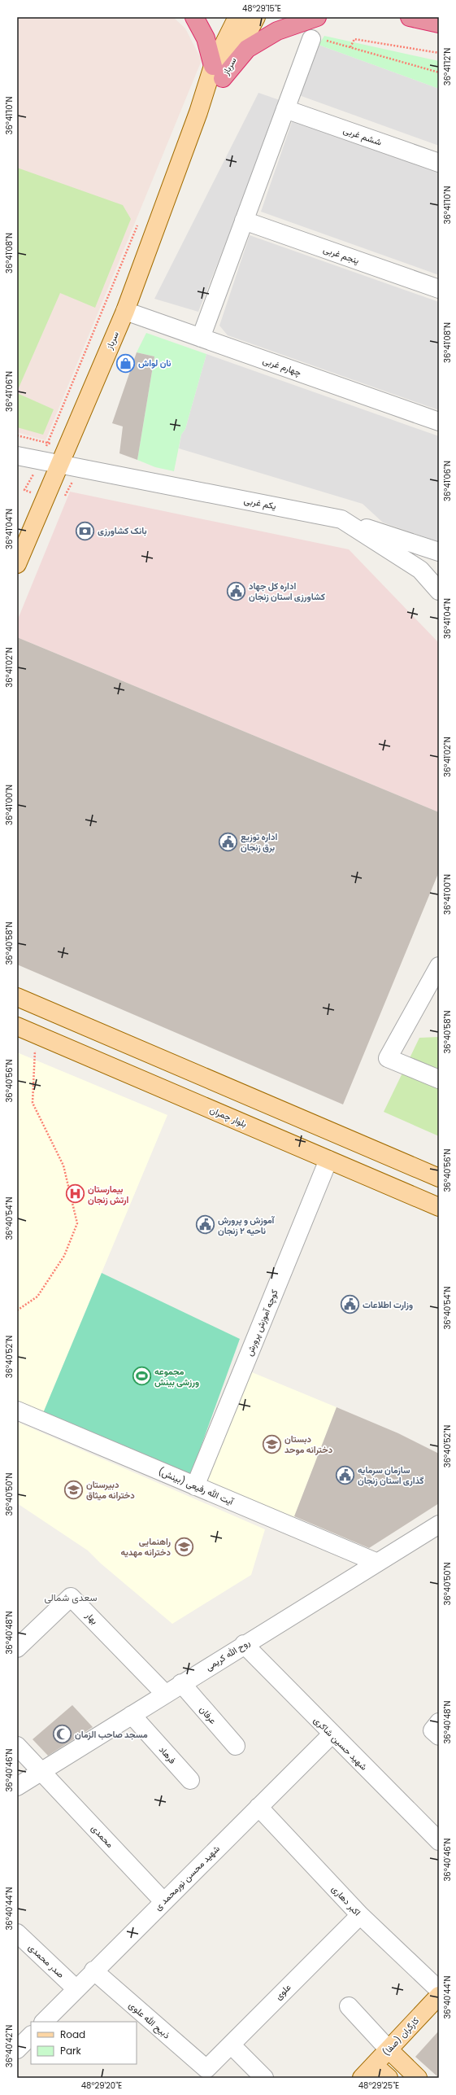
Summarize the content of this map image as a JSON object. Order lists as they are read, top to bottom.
{
  "streets": {
    "main road": ["سرباز", "بلوار چمران", "کارگران (صفا)"],
    "street": [
      "ششم غربی",
      "پنجم غربی",
      "چهارم غربی",
      "یکم غربی",
      "کوچه آموزش پرورش",
      "آیت الله رفیعی (بینش)",
      "بهار",
      "روح الله کریمی",
      "عرفان",
      "شهید حسین شاکری",
      "فرهاد",
      "محمدی",
      "شهید محسن نورمحمد ی",
      "اکبر دهاری",
      "صدر محمدی",
      "علوی",
      "ذبیح الله علوی"
    ]
  },
  "crossings": [
    ["سرباز", "چهارم غربی"],
    ["سرباز", "یکم غربی"],
    ["بلوار چمران", "کوچه آموزش پرورش"],
    ["کوچه آموزش پرورش", "آیت الله رفیعی (بینش)"],
    ["آیت الله رفیعی (بینش)", "روح الله کریمی"],
    ["بهار", "روح الله کریمی"],
    ["روح الله کریمی", "عرفان"],
    ["روح الله کریمی", "شهید حسین شاکری"],
    ["روح الله کریمی", "فرهاد"],
    ["روح الله کریمی", "محمدی"],
    ["شهید حسین شاکری", "شهید محسن نورمحمد ی"],
    ["محمدی", "شهید محسن نورمحمد ی"],
    ["شهید محسن نورمحمد ی", "اکبر دهاری"],
    ["شهید محسن نورمحمد ی", "صدر محمدی"],
    ["شهید محسن نورمحمد ی", "ذبیح الله علوی"],
    ["اکبر دهاری", "علوی"],
    ["علوی", "ذبیح الله علوی"]
  ],
  "districts": ["سعدی شمالی"],
  "places": {
    "shop": ["نان لواش"],
    "bank": ["بانک کشاورزی"],
    "public building": [
      "اداره کل جهاد کشاورزی استان زنجان",
      "اداره توزیع برق زنجان",
      "آموزش و پرورش ناحیه ۲ زنجان",
      "وزارت اطلاعات",
      "سازمان سرمایه گذاری استان زنجان"
    ],
    "hospital": ["بیمارستان ارتش زنجان"],
    "sports": ["مجموعه ورزشی بینش"],
    "school or university": ["دبستان دخترانه موحد", "دبیرستان دخترانه میثاق", "راهنمایی دخترانه مهدیه"],
    "mosque": ["مسجد صاحب الزمان"]
  },
  "legend": ["Road", "Park"],
  "coordinates": [
    "48°29'15\"E",
    "36°41'12\"N",
    "36°41'10\"N",
    "36°41'08\"N",
    "36°41'06\"N",
    "36°41'04\"N",
    "36°41'02\"N",
    "36°41'00\"N",
    "36°40'58\"N",
    "36°40'56\"N",
    "36°40'54\"N",
    "36°40'52\"N",
    "36°40'50\"N",
    "36°40'48\"N",
    "36°40'46\"N",
    "36°40'44\"N",
    "36°40'42\"N",
    "48°29'20\"E",
    "48°29'25\"E"
  ]
}
